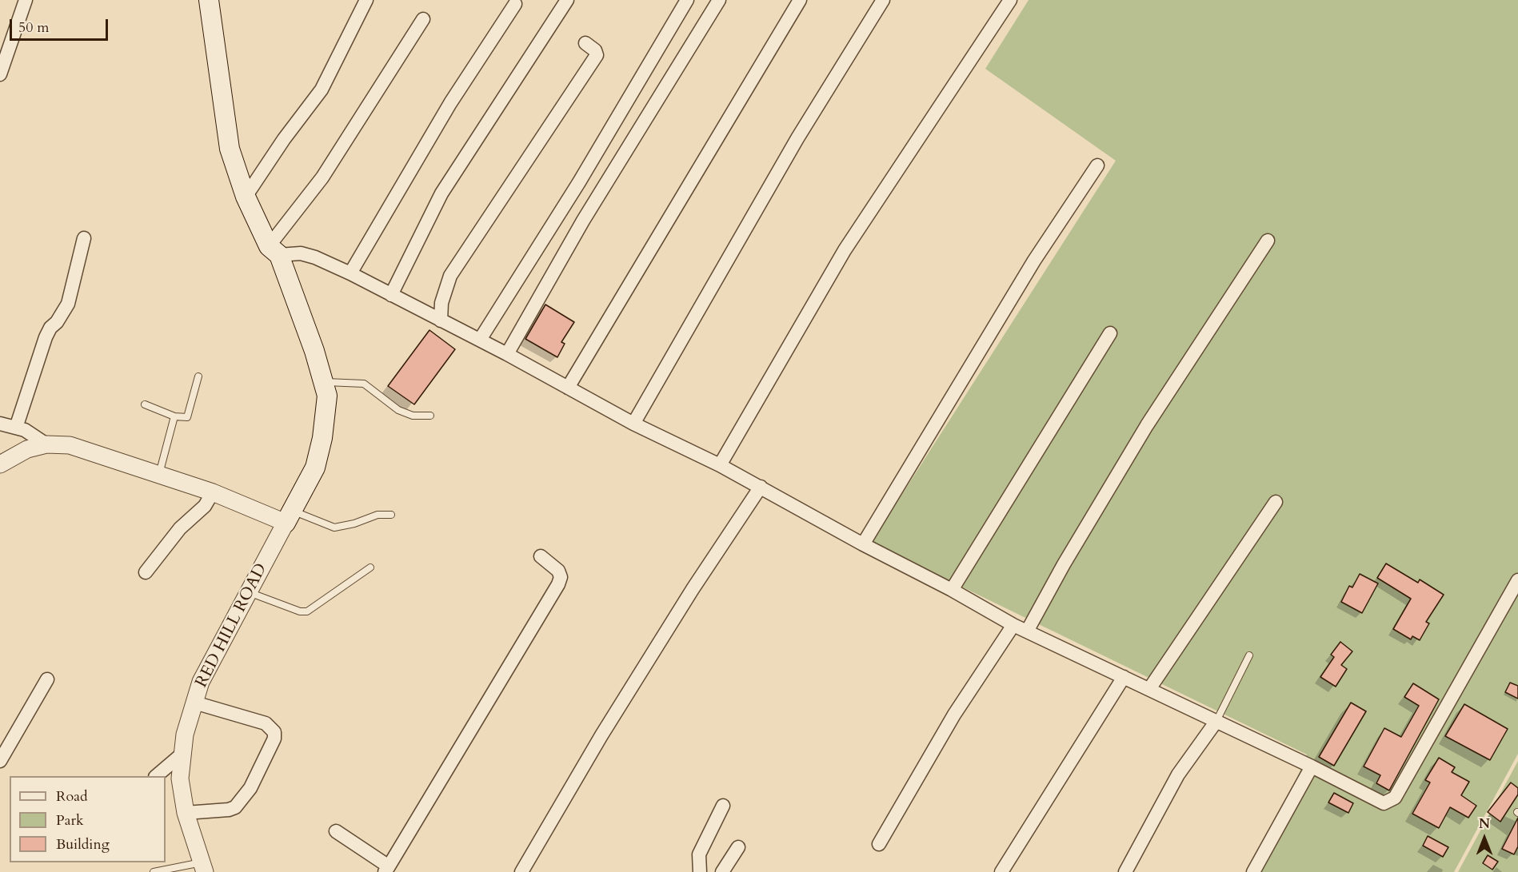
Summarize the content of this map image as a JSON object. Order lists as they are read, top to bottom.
{
  "streets": {
    "street": ["RED HILL ROAD"]
  },
  "legend": ["Road", "Park", "Building"],
  "scale_bar": "50 m",
  "north": "top"
}
